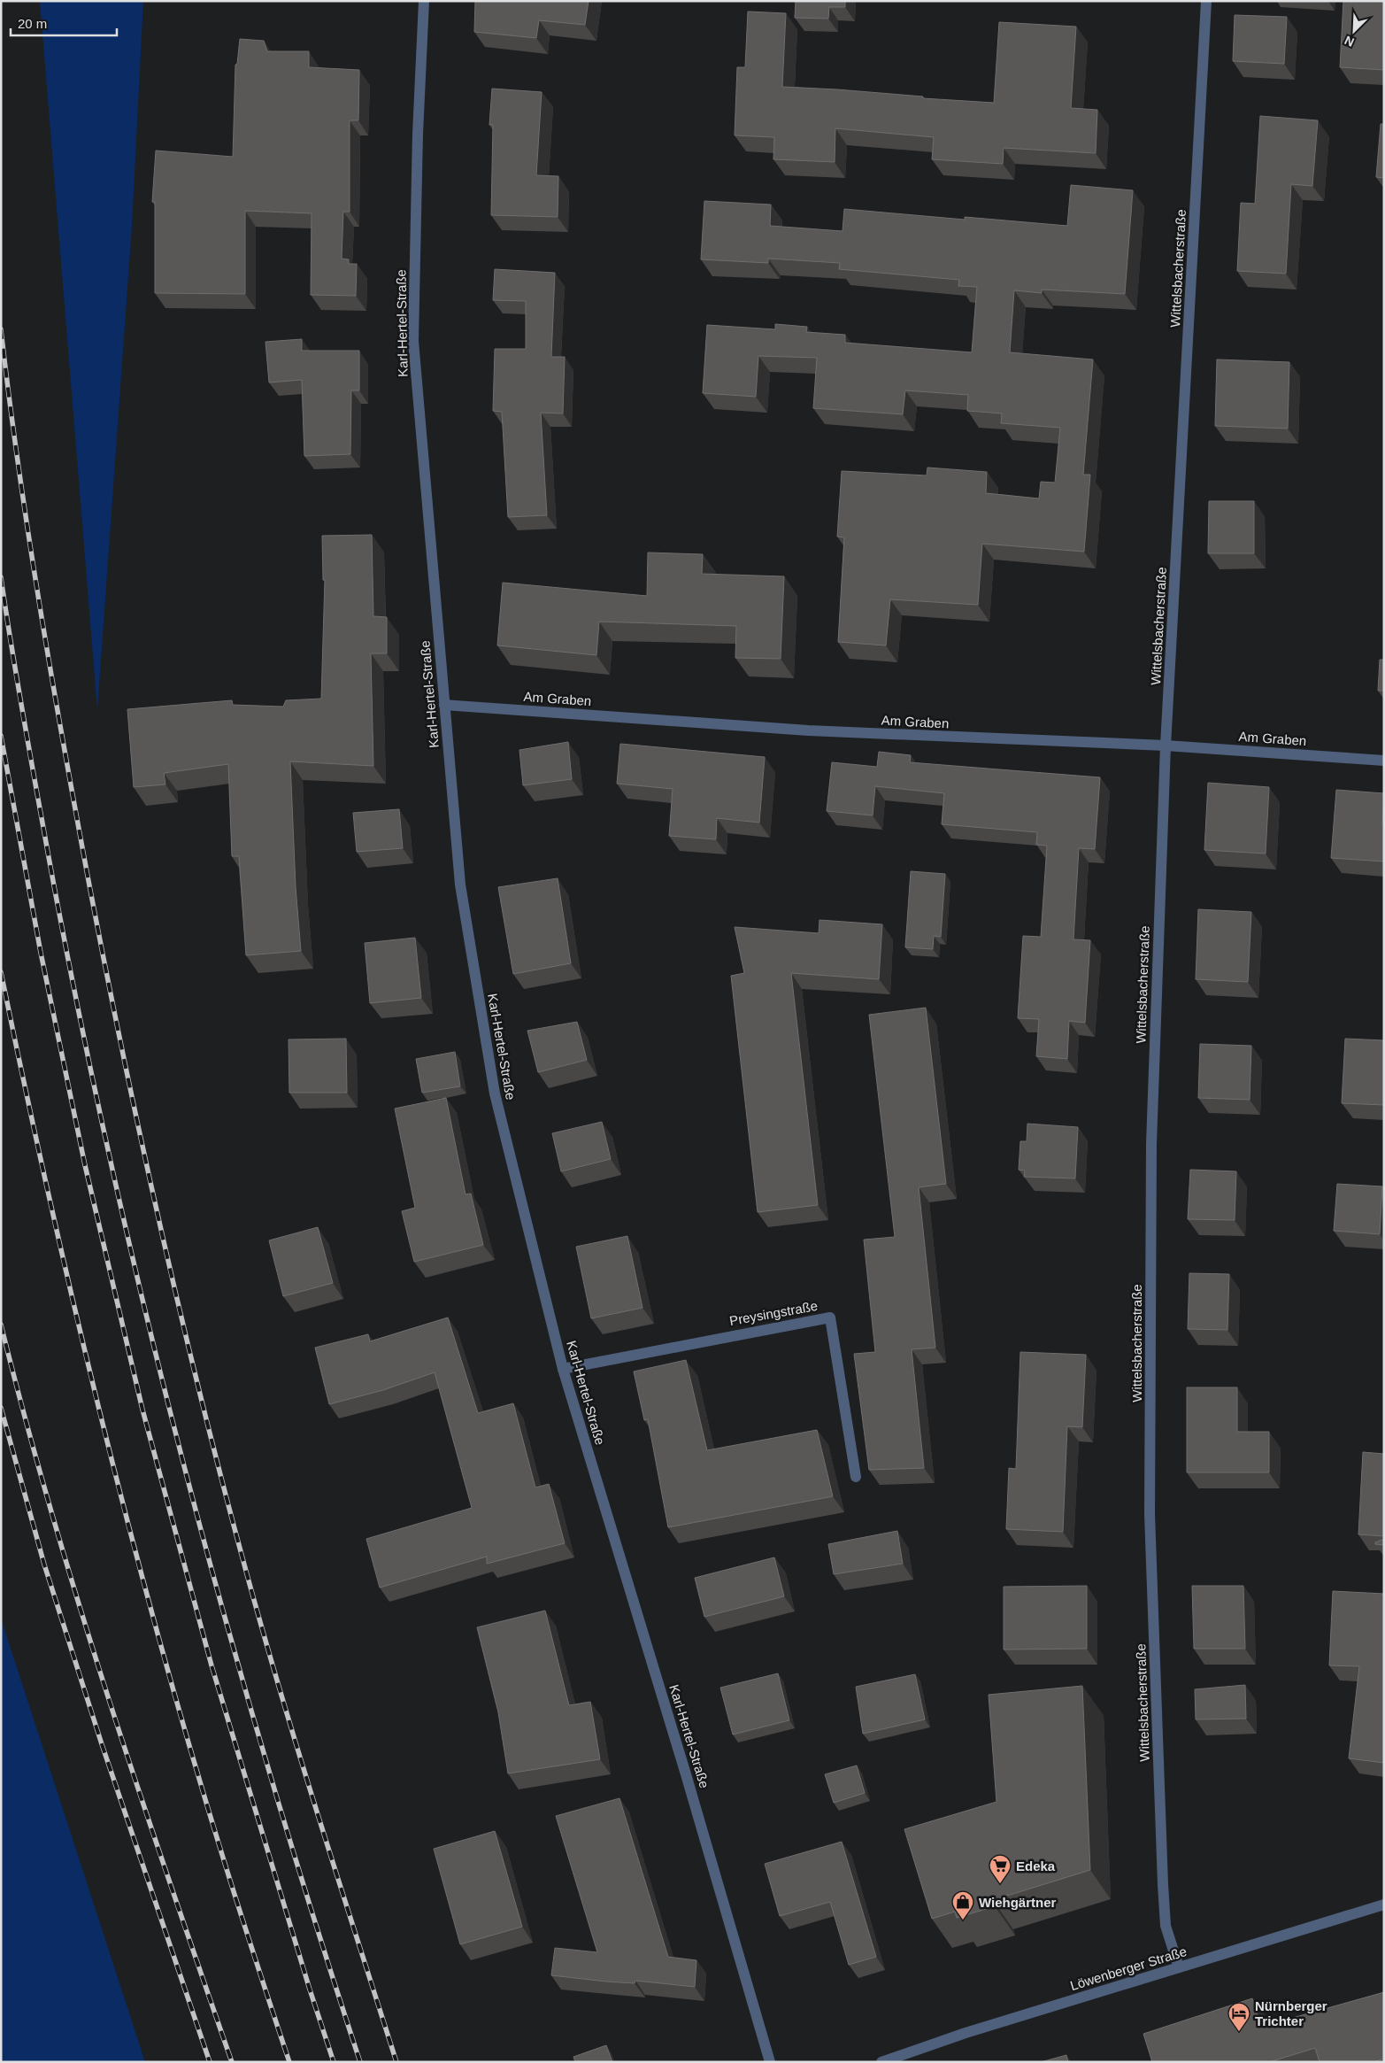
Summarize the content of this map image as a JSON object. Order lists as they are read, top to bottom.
{
  "streets": {
    "street": [
      "Wittelsbacherstraße",
      "Karl-Hertel-Straße",
      "Am Graben",
      "Preysingstraße",
      "Löwenberger Straße"
    ]
  },
  "crossings": [
    ["Wittelsbacherstraße", "Am Graben"],
    ["Wittelsbacherstraße", "Löwenberger Straße"],
    ["Karl-Hertel-Straße", "Am Graben"],
    ["Karl-Hertel-Straße", "Preysingstraße"]
  ],
  "places": {
    "supermarket": ["Edeka"],
    "shop": ["Wiehgärtner"],
    "hotel": ["Nürnberger Trichter"]
  },
  "scale_bar": "20 m",
  "north": "bottom left"
}
